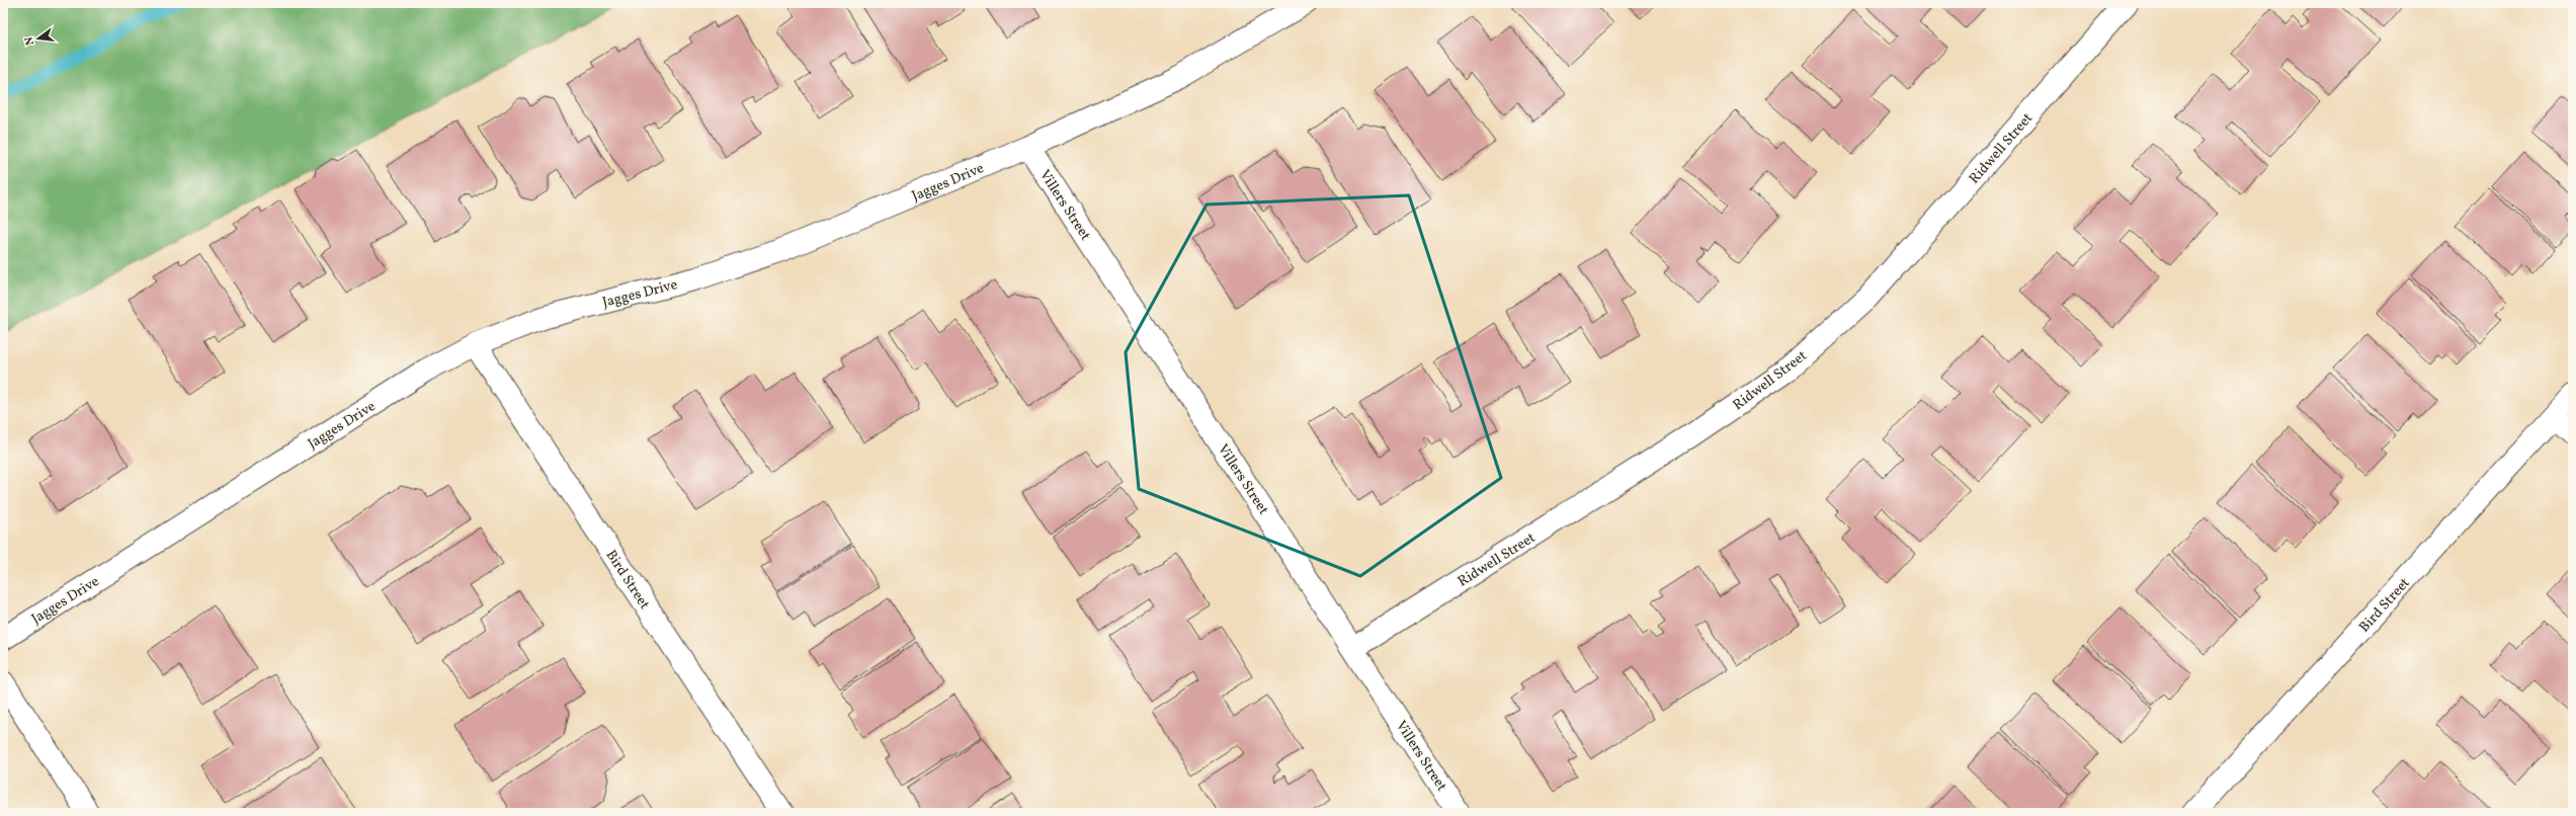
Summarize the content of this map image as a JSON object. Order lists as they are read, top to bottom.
{
  "streets": {
    "street": [
      "Ridwell Street",
      "Jagges Drive",
      "Villers Street",
      "Bird Street"
    ]
  },
  "crossings": [
    ["Ridwell Street", "Villers Street"],
    ["Jagges Drive", "Villers Street"],
    ["Jagges Drive", "Bird Street"]
  ],
  "north": "left"
}
